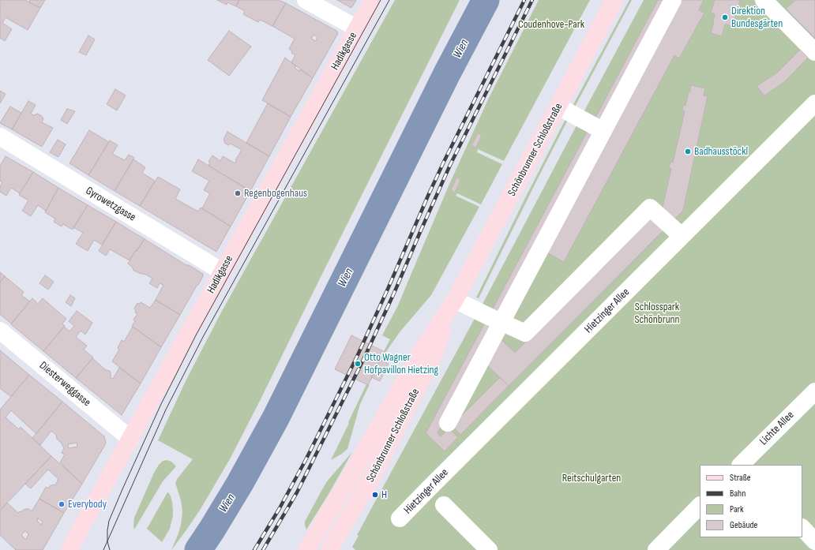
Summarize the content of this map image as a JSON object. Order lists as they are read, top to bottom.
{
  "streets": {
    "main road": ["Hadikgasse", "Schönbrunner Schloßstraße"],
    "street": [
      "Gyrowetzgasse",
      "Hietzinger Allee",
      "Diesterweggasse",
      "Lichte Allee"
    ]
  },
  "crossings": [
    ["Hadikgasse", "Gyrowetzgasse"],
    ["Hadikgasse", "Diesterweggasse"]
  ],
  "water": ["Wien"],
  "parks": ["Coudenhove-Park", "Schlosspark Schönbrunn", "Reitschulgarten"],
  "places": [
    "Direktion Bundesgärten",
    "Badhausstöckl",
    "Regenbogenhaus",
    "Otto Wagner Hofpavillon Hietzing",
    "H",
    "Everybody"
  ],
  "legend": [
    "Straße",
    "Bahn",
    "Park",
    "Gebäude"
  ]
}
